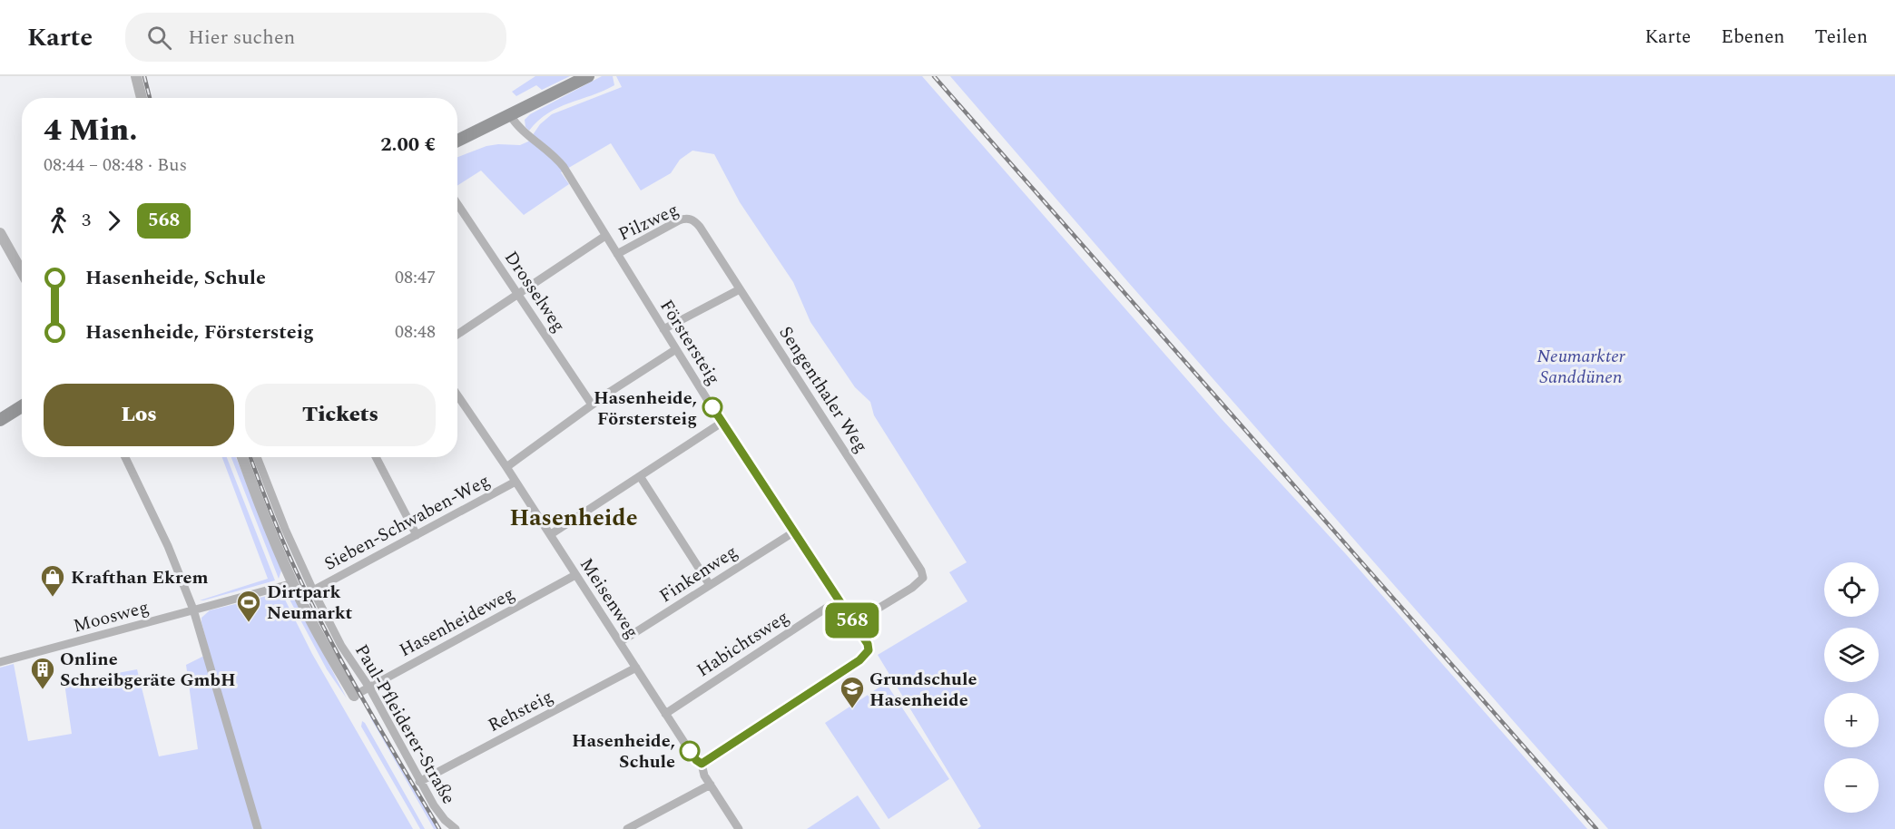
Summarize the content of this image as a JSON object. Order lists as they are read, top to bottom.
{
  "streets": {
    "street": [
      "Pilzweg",
      "Drosselweg",
      "Förstersteig",
      "Sengenthaler Weg",
      "Sieben-Schwaben-Weg",
      "Finkenweg",
      "Meisenweg",
      "Moosweg",
      "Hasenheideweg",
      "Habichtsweg",
      "Rehsteig",
      "Paul-Pfleiderer-Straße"
    ]
  },
  "crossings": [
    ["Pilzweg", "Förstersteig"],
    ["Pilzweg", "Sengenthaler Weg"],
    ["Förstersteig", "Sengenthaler Weg"],
    ["Förstersteig", "Finkenweg"],
    ["Förstersteig", "Meisenweg"],
    ["Förstersteig", "Habichtsweg"],
    ["Sieben-Schwaben-Weg", "Meisenweg"],
    ["Sieben-Schwaben-Weg", "Paul-Pfleiderer-Straße"],
    ["Finkenweg", "Meisenweg"],
    ["Meisenweg", "Hasenheideweg"],
    ["Meisenweg", "Habichtsweg"],
    ["Meisenweg", "Rehsteig"],
    ["Hasenheideweg", "Paul-Pfleiderer-Straße"],
    ["Rehsteig", "Paul-Pfleiderer-Straße"]
  ],
  "districts": ["Hasenheide"],
  "parks": ["Neumarkter Sanddünen"],
  "places": {
    "other": ["Hasenheide, Förstersteig", "Hasenheide, Schule"],
    "shop": ["Krafthan Ekrem"],
    "sports": ["Dirtpark Neumarkt"],
    "building": ["Online Schreibgeräte GmbH"],
    "school or university": ["Grundschule Hasenheide"]
  },
  "lines": ["bus line 568"],
  "page": {
    "header": "Karte",
    "search": "Hier suchen",
    "nav": ["Karte", "Ebenen", "Teilen"],
    "on_map": "568",
    "heading": ["4 Min.", "08:44 – 08:48 · Bus", "2.00 €"],
    "legs": ["3", "568"],
    "list": [
      {
        "name": "Hasenheide, Schule",
        "value": "08:47"
      },
      {
        "name": "Hasenheide, Förstersteig",
        "value": "08:48"
      }
    ],
    "buttons": ["Los", "Tickets"],
    "map_buttons": ["+", "−"]
  }
}
